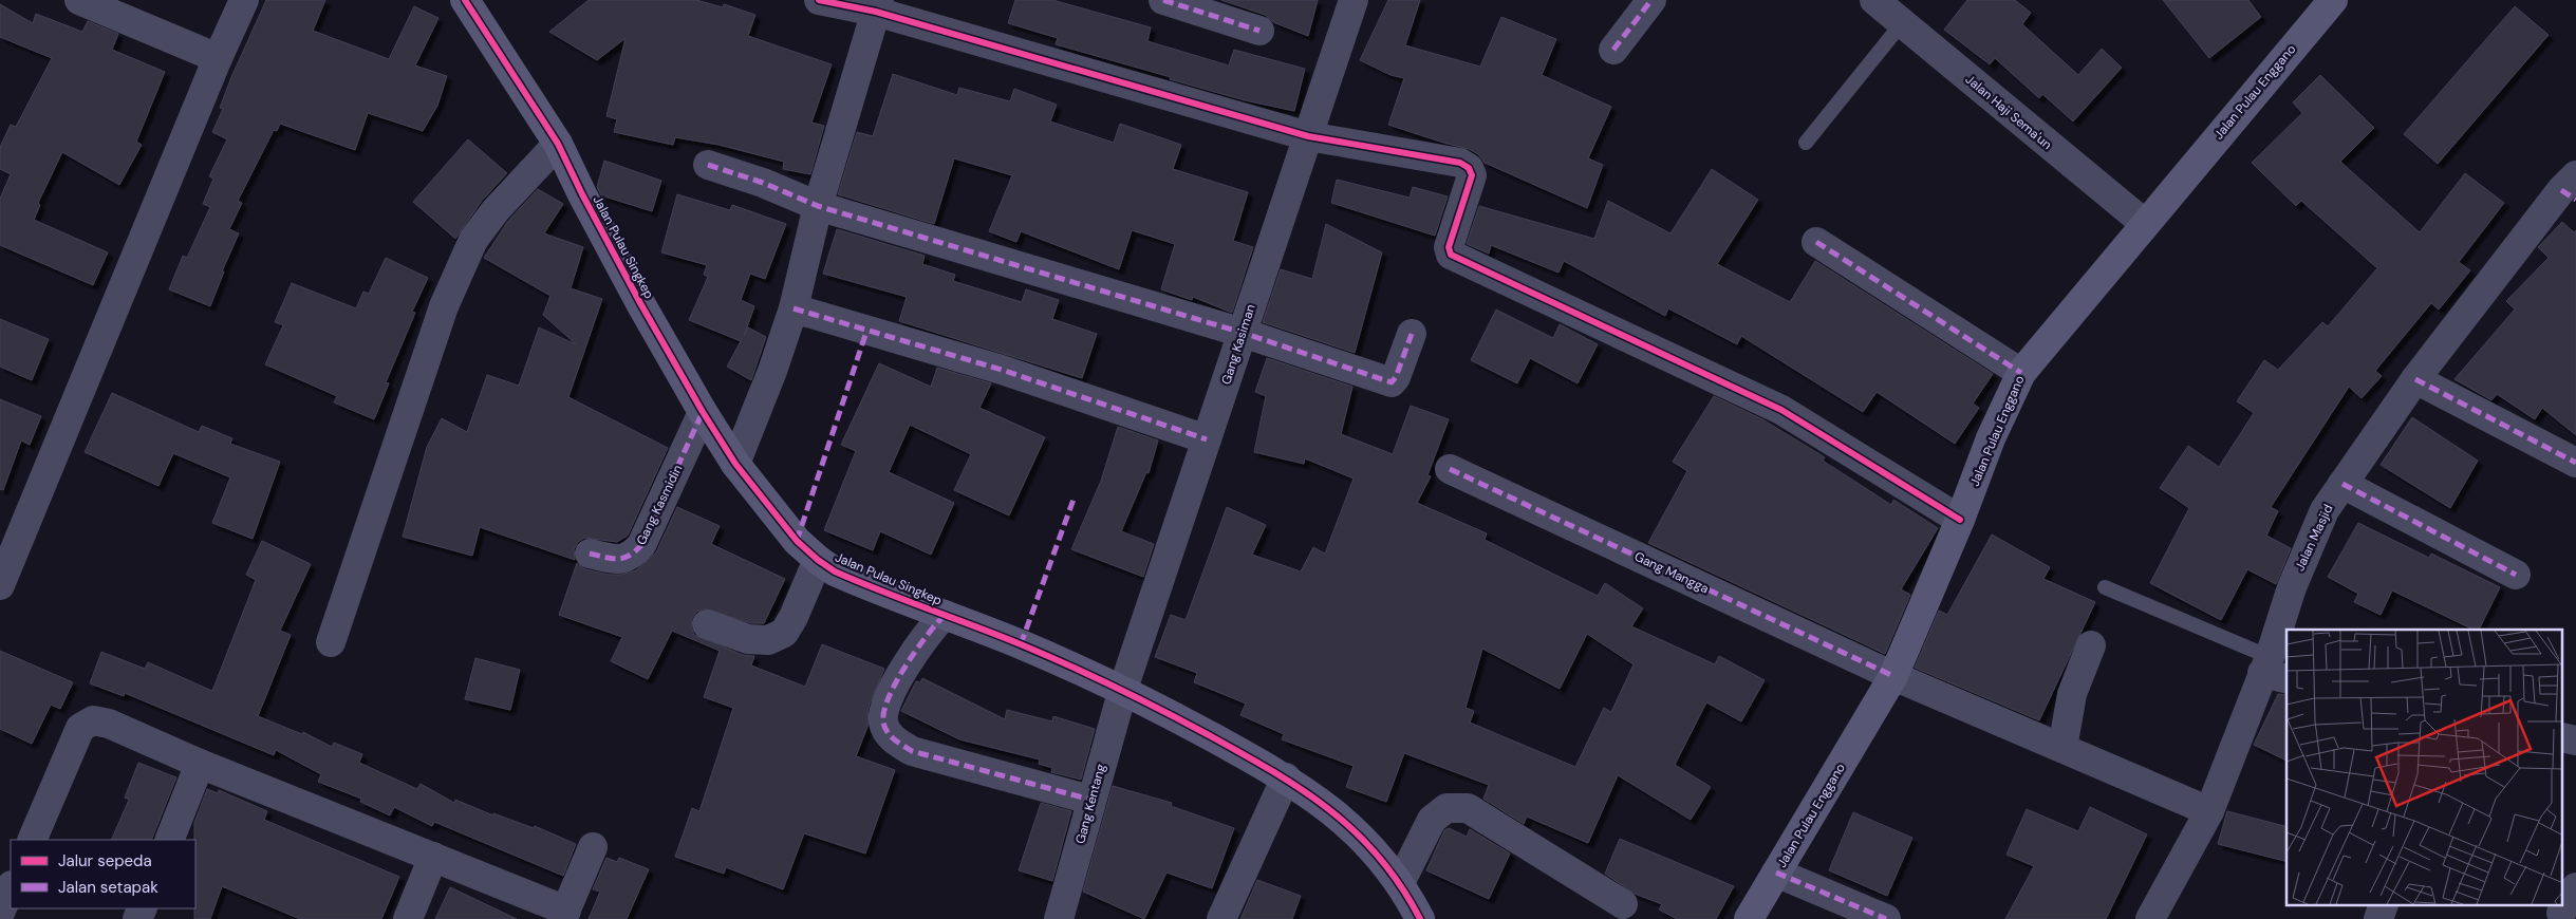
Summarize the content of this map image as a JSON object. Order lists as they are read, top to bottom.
{
  "streets": {
    "street": [
      "Jalan Pulau Enggano",
      "Jalan Haji Sema'un",
      "Jalan Pulau Singkep",
      "Gang Kasiman",
      "Gang Kasmidin",
      "Jalan Masjid",
      "Gang Mangga",
      "Gang Kentang"
    ]
  },
  "crossings": [
    ["Jalan Pulau Enggano", "Jalan Haji Sema'un"],
    ["Jalan Pulau Enggano", "Gang Mangga"],
    ["Jalan Pulau Singkep", "Gang Kasiman"],
    ["Jalan Pulau Singkep", "Gang Kasmidin"],
    ["Jalan Pulau Singkep", "Gang Kentang"],
    ["Gang Kasiman", "Gang Kentang"],
    ["Jalan Masjid", "Gang Mangga"]
  ],
  "legend": ["Jalur sepeda", "Jalan setapak"]
}
